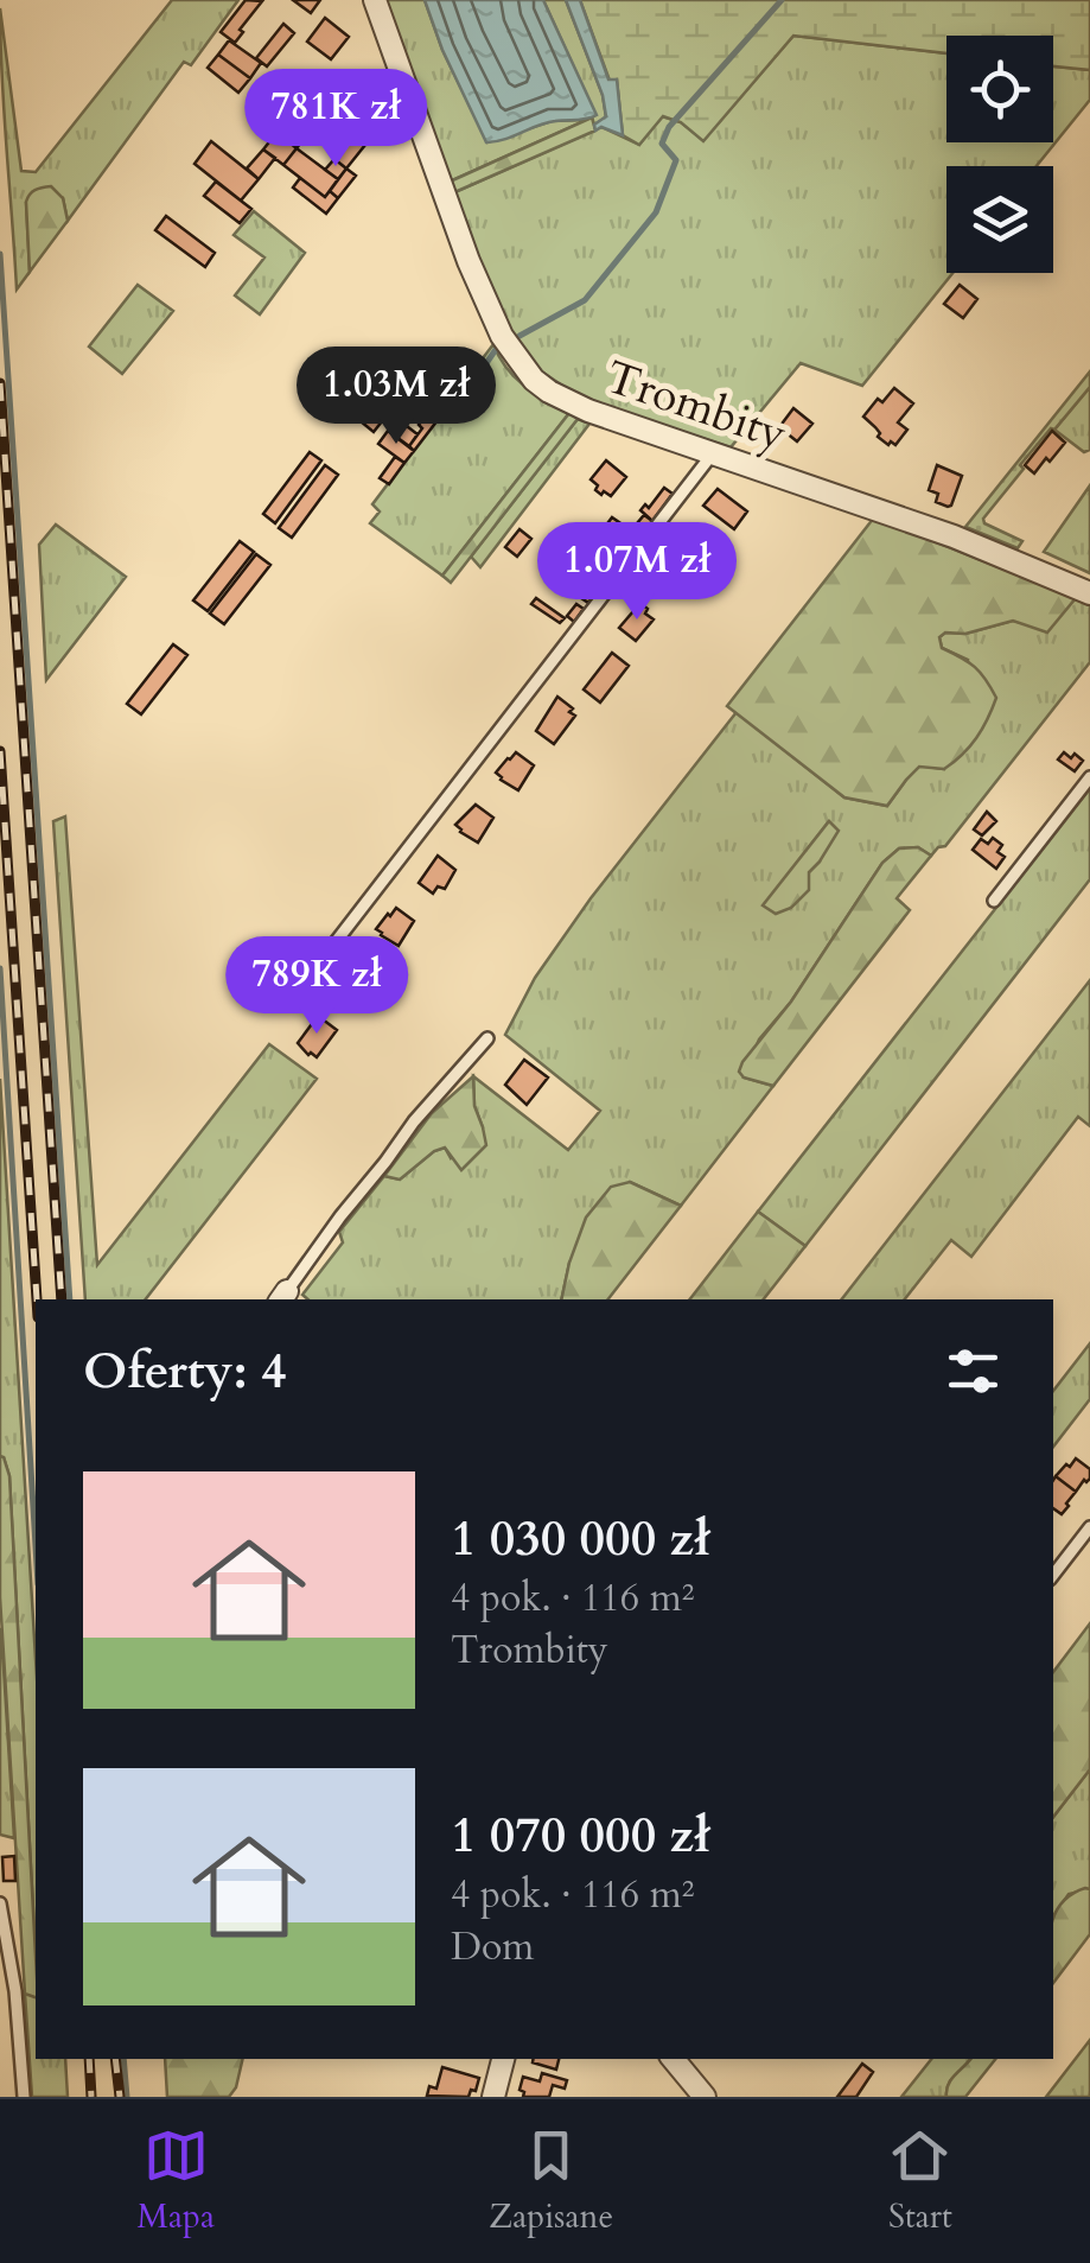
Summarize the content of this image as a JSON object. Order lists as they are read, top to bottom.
{
  "streets": {
    "street": ["Trombity"]
  },
  "page": {
    "price": [
      "781K zł",
      "1.03M zł",
      "1.07M zł",
      "789K zł"
    ],
    "heading": "Oferty: 4",
    "list": [
      {
        "name": "1 030 000 zł",
        "note": "4 pok. · 116 m² · Trombity"
      },
      {
        "name": "1 070 000 zł",
        "note": "4 pok. · 116 m² · Dom"
      }
    ],
    "tabs": ["Mapa", "Zapisane", "Start"]
  }
}
